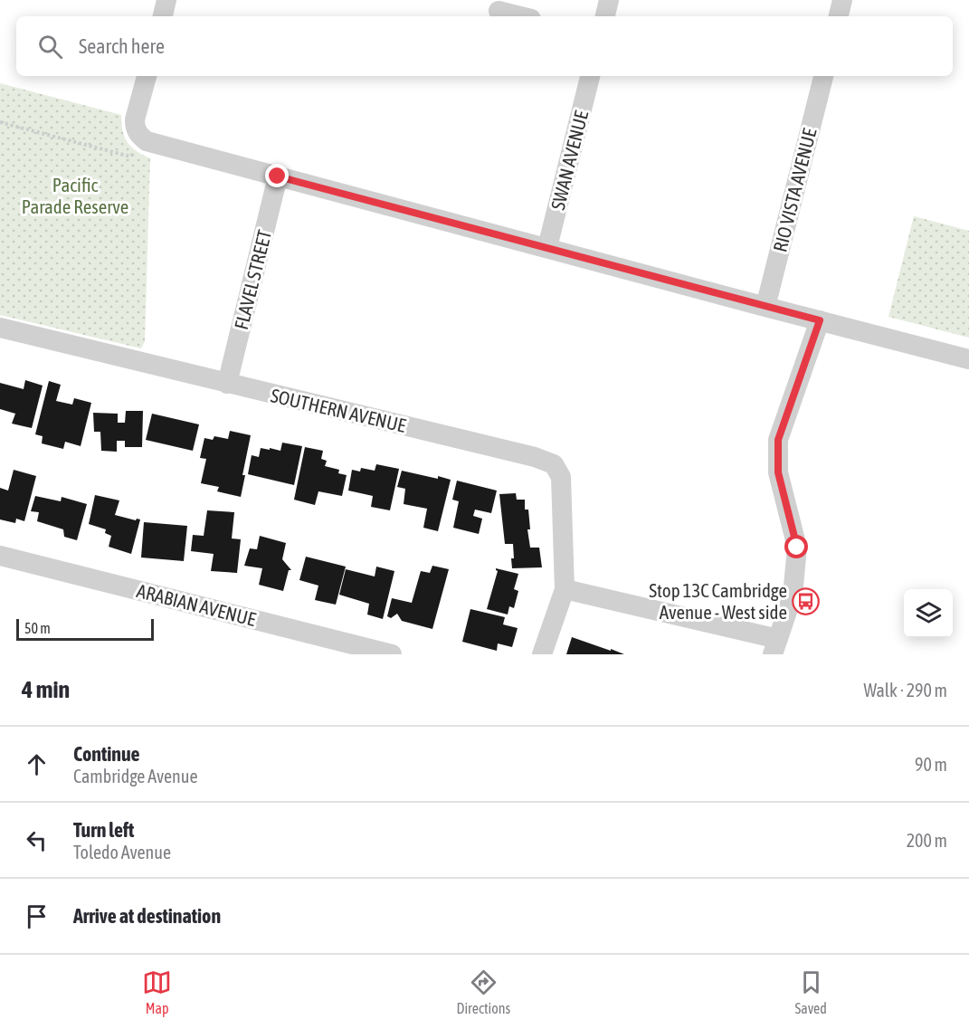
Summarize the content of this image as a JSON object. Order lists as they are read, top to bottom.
{
  "streets": {
    "street": [
      "SWAN AVENUE",
      "RIO VISTA AVENUE",
      "FLAVEL STREET",
      "SOUTHERN AVENUE",
      "ARABIAN AVENUE"
    ]
  },
  "crossings": [
    ["FLAVEL STREET", "SOUTHERN AVENUE"]
  ],
  "parks": ["Pacific Parade Reserve"],
  "places": {
    "bus stop": ["Stop 13C Cambridge Avenue - West side"]
  },
  "scale_bar": "50 m",
  "page": {
    "search": "Search here",
    "scale": "50 m",
    "heading": ["4 min", "Walk · 290 m"],
    "list": [
      ["Continue", "Cambridge Avenue", "90 m"],
      ["Turn left", "Toledo Avenue", "200 m"],
      "Arrive at destination"
    ],
    "nav": ["Map", "Directions", "Saved"]
  }
}
